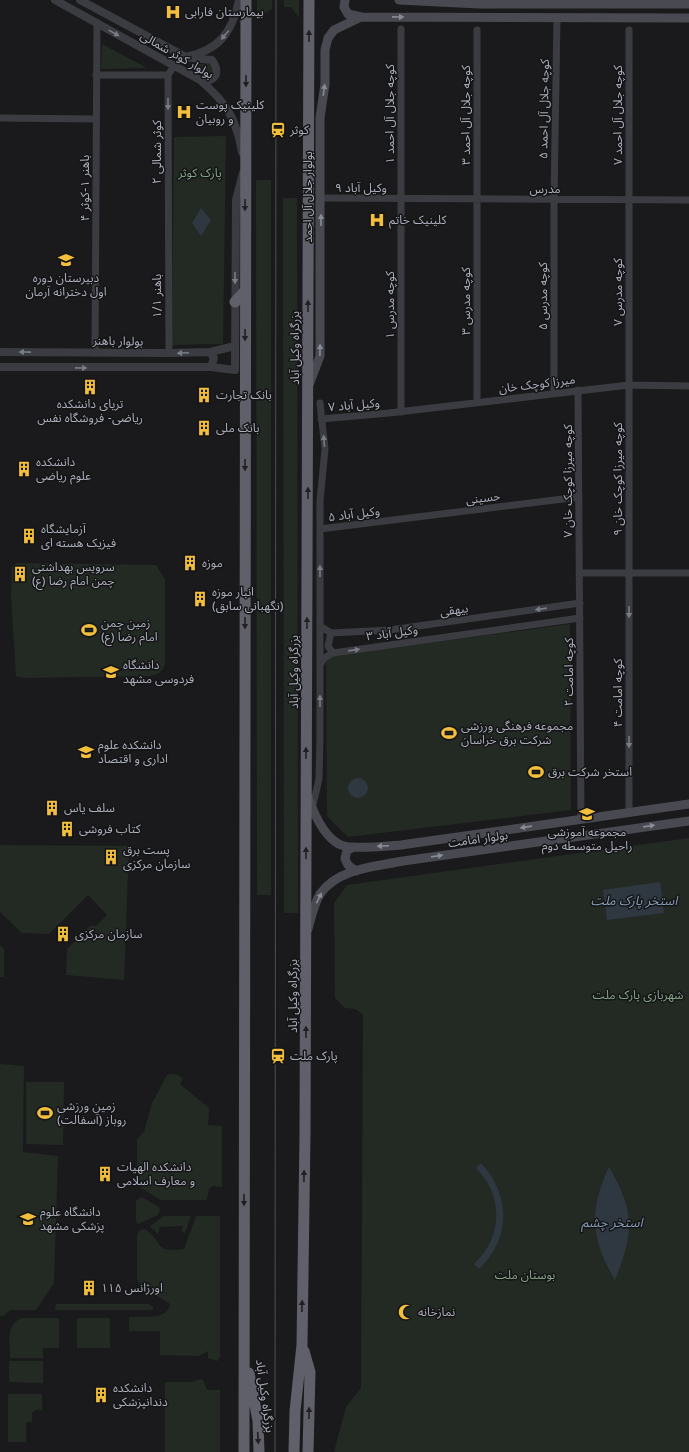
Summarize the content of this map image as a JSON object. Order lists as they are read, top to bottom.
{
  "streets": {
    "highway": ["بزرگراه وکیل آباد"],
    "main road": ["بولوار جلال آل احمد", "بولوار امامت"],
    "street": [
      "بولوار کوثر شمالی",
      "کوچه جلال آل احمد ۵",
      "کوچه جلال آل احمد ۱",
      "کوچه جلال آل احمد ۳",
      "کوچه جلال آل احمد ۷",
      "کوثر شمالی ۲",
      "باهنر ۱-کوثر ۴",
      "۹ وکیل آباد",
      "مدرس",
      "کوچه مدرس ۷",
      "باهنر ۱/۱",
      "کوچه مدرس ۵",
      "کوچه مدرس ۳",
      "کوچه مدرس ۱",
      "بولوار باهنر",
      "میرزا کوچک خان",
      "۷ وکیل آباد",
      "کوچه میرزا کوچک خان ۹",
      "کوچه میرزا کوچک خان ۷",
      "حسینی",
      "وکیل آباد ۵",
      "بیهقی",
      "۳ وکیل آباد",
      "کوچه امامت ۲",
      "کوچه امامت ۴"
    ]
  },
  "crossings": [
    ["بولوار کوثر شمالی", "باهنر ۱-کوثر ۴"],
    ["بولوار کوثر شمالی", "بزرگراه وکیل آباد"],
    ["کوچه جلال آل احمد ۵", "مدرس"],
    ["کوچه جلال آل احمد ۵", "بولوار جلال آل احمد"],
    ["کوچه جلال آل احمد ۵", "کوچه مدرس ۵"],
    ["کوچه جلال آل احمد ۱", "۹ وکیل آباد"],
    ["کوچه جلال آل احمد ۱", "مدرس"],
    ["کوچه جلال آل احمد ۱", "کوچه مدرس ۱"],
    ["کوچه جلال آل احمد ۳", "مدرس"],
    ["کوچه جلال آل احمد ۳", "کوچه مدرس ۳"],
    ["کوچه جلال آل احمد ۷", "مدرس"],
    ["کوچه جلال آل احمد ۷", "کوچه مدرس ۷"],
    ["کوثر شمالی ۲", "باهنر ۱/۱"],
    ["باهنر ۱-کوثر ۴", "بولوار باهنر"],
    ["۹ وکیل آباد", "مدرس"],
    ["۹ وکیل آباد", "بولوار جلال آل احمد"],
    ["۹ وکیل آباد", "کوچه مدرس ۱"],
    ["مدرس", "کوچه مدرس ۷"],
    ["مدرس", "کوچه مدرس ۵"],
    ["مدرس", "کوچه مدرس ۳"],
    ["مدرس", "کوچه مدرس ۱"],
    ["بولوار جلال آل احمد", "بزرگراه وکیل آباد"],
    ["کوچه مدرس ۷", "میرزا کوچک خان"],
    ["کوچه مدرس ۷", "کوچه میرزا کوچک خان ۹"],
    ["باهنر ۱/۱", "بولوار باهنر"],
    ["کوچه مدرس ۵", "میرزا کوچک خان"],
    ["کوچه مدرس ۳", "میرزا کوچک خان"],
    ["کوچه مدرس ۱", "میرزا کوچک خان"],
    ["بزرگراه وکیل آباد", "بولوار امامت"],
    ["میرزا کوچک خان", "۷ وکیل آباد"],
    ["میرزا کوچک خان", "کوچه میرزا کوچک خان ۹"],
    ["میرزا کوچک خان", "کوچه میرزا کوچک خان ۷"],
    ["کوچه میرزا کوچک خان ۹", "کوچه امامت ۴"],
    ["کوچه میرزا کوچک خان ۷", "حسینی"],
    ["کوچه میرزا کوچک خان ۷", "کوچه امامت ۲"],
    ["حسینی", "وکیل آباد ۵"],
    ["بیهقی", "کوچه امامت ۲"],
    ["کوچه امامت ۲", "بولوار امامت"],
    ["کوچه امامت ۴", "بولوار امامت"]
  ],
  "one_way": ["کوثر شمالی ۲", "۳ وکیل آباد", "کوچه امامت ۴"],
  "water": ["استخر پارک ملت", "استخر چشم"],
  "parks": ["پارک کوثر", "شهربازی پارک ملت", "بوستان ملت"],
  "places": {
    "hospital": ["بیمارستان فارابی", "کلینیک پوست و روبیان", "کلینیک خاتم"],
    "station": ["کوثر", "پارک ملت"],
    "school or university": [
      "دبیرستان دوره اول دخترانه آرمان",
      "دانشگاه فردوسی مشهد",
      "دانشکده علوم اداری و اقتصاد",
      "مجموعه آموزشی راحیل متوسطه دوم",
      "دانشگاه علوم پزشکی مشهد"
    ],
    "building": [
      "تریای دانشکده ریاضی- فروشگاه نفس",
      "بانک تجارت",
      "بانک ملی",
      "دانشکده علوم ریاضی",
      "آزمایشگاه فیزیک هسته ای",
      "موزه",
      "سرویس بهداشتی چمن امام رضا (ع)",
      "انبار موزه (نگهبانی سابق)",
      "سلف یاس",
      "کتاب فروشی",
      "پست برق سازمان مرکزی",
      "سازمان مرکزی",
      "دانشکده الهیات و معارف اسلامی",
      "اورژانس ۱۱۵",
      "دانشکده دندانپزشکی"
    ],
    "sports": [
      "زمین چمن امام رضا (ع)",
      "مجموعه فرهنگی ورزشی شرکت برق خراسان",
      "استخر شرکت برق",
      "زمین ورزشی روباز (آسفالت)"
    ],
    "mosque": ["نمازخانه"]
  }
}
